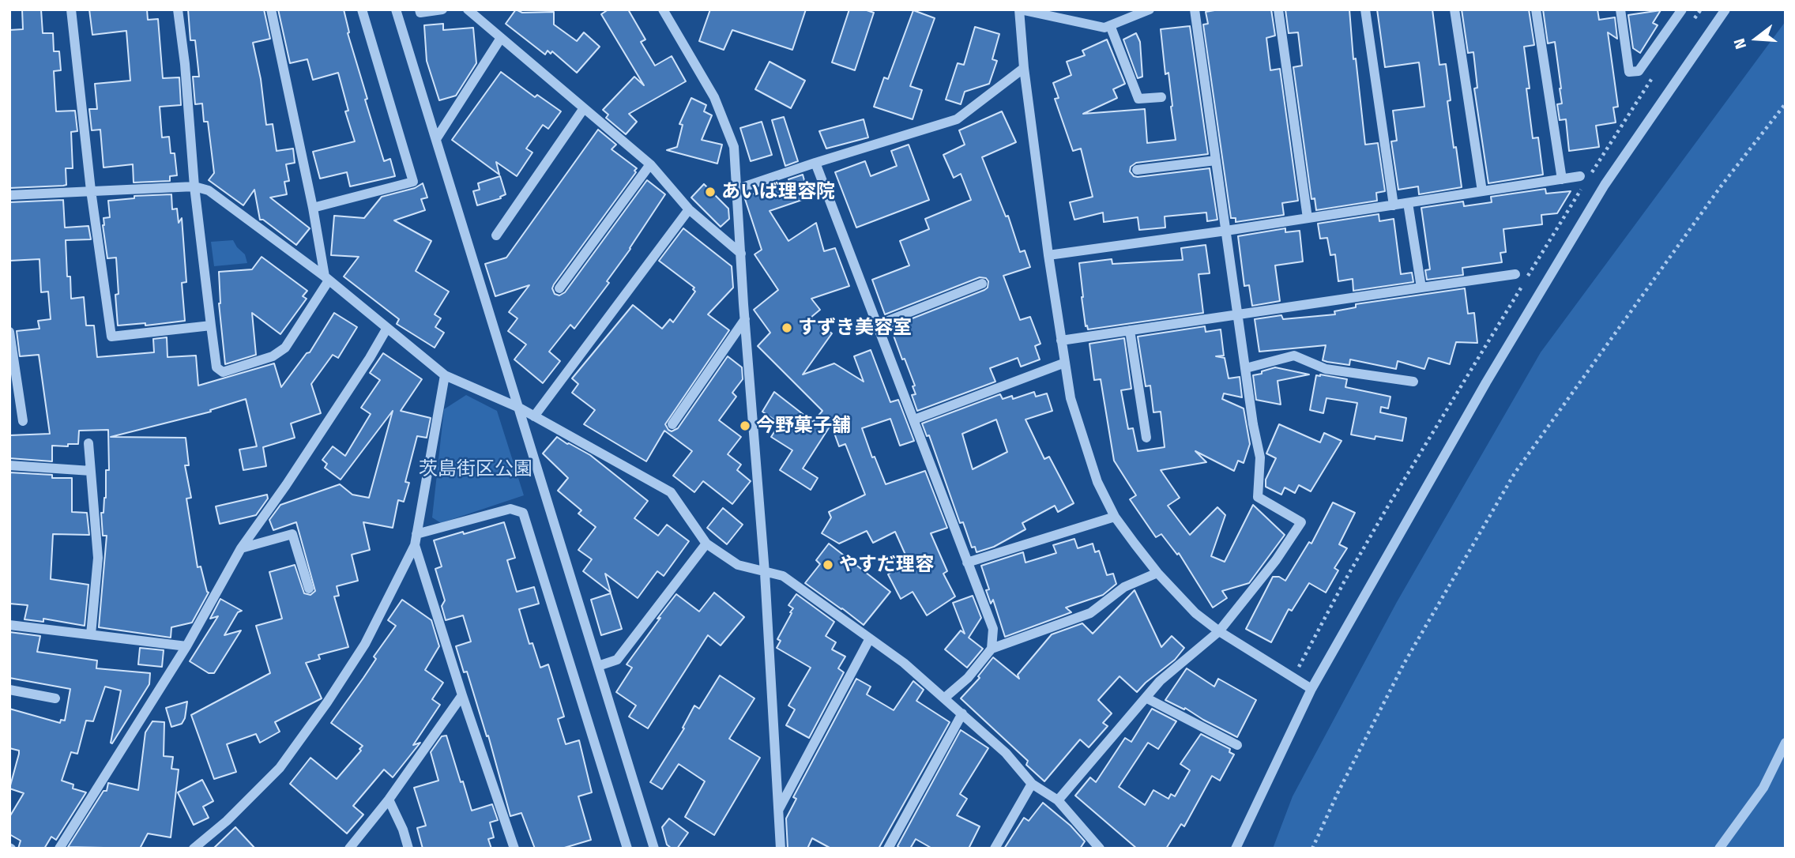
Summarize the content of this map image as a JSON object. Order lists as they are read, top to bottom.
{
  "parks": ["茨島街区公園"],
  "places": [
    "あいば理容院",
    "すずき美容室",
    "今野菓子舗",
    "やすだ理容"
  ],
  "north": "left"
}
